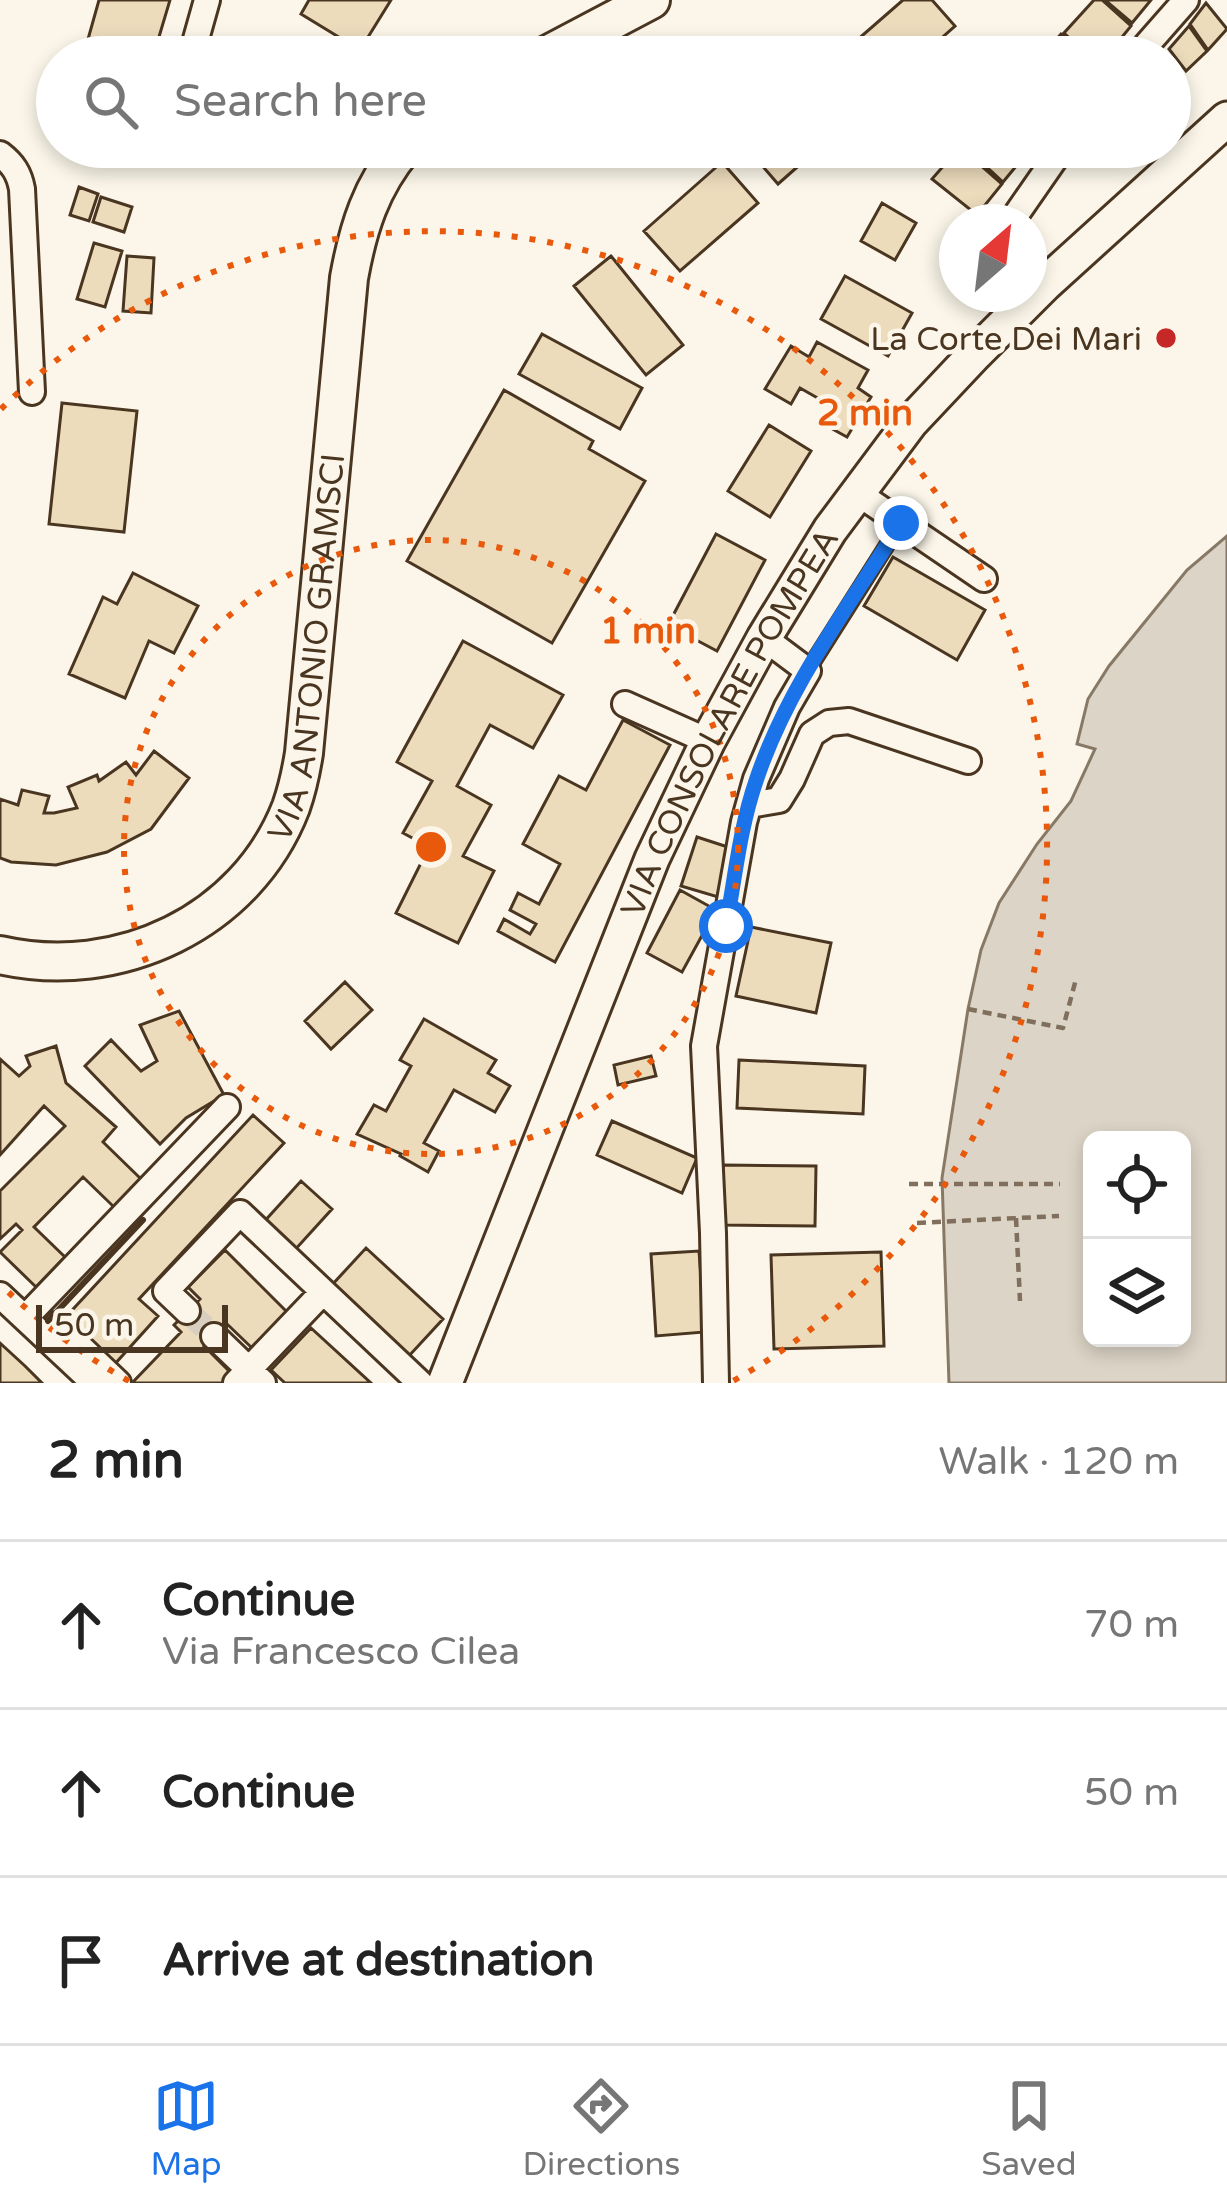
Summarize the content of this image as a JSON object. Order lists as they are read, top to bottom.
{
  "streets": {
    "main road": ["VIA ANTONIO GRAMSCI", "VIA CONSOLARE POMPEA"]
  },
  "places": ["La Corte Dei Mari"],
  "scale_bar": "50 m",
  "north": "top right",
  "page": {
    "search": "Search here",
    "scale": "50 m",
    "heading": ["2 min", "Walk · 120 m"],
    "list": [
      ["Continue", "Via Francesco Cilea", "70 m"],
      ["Continue", "50 m"],
      "Arrive at destination"
    ],
    "nav": ["Map", "Directions", "Saved"]
  },
  "rings": ["2 min", "1 min"]
}
